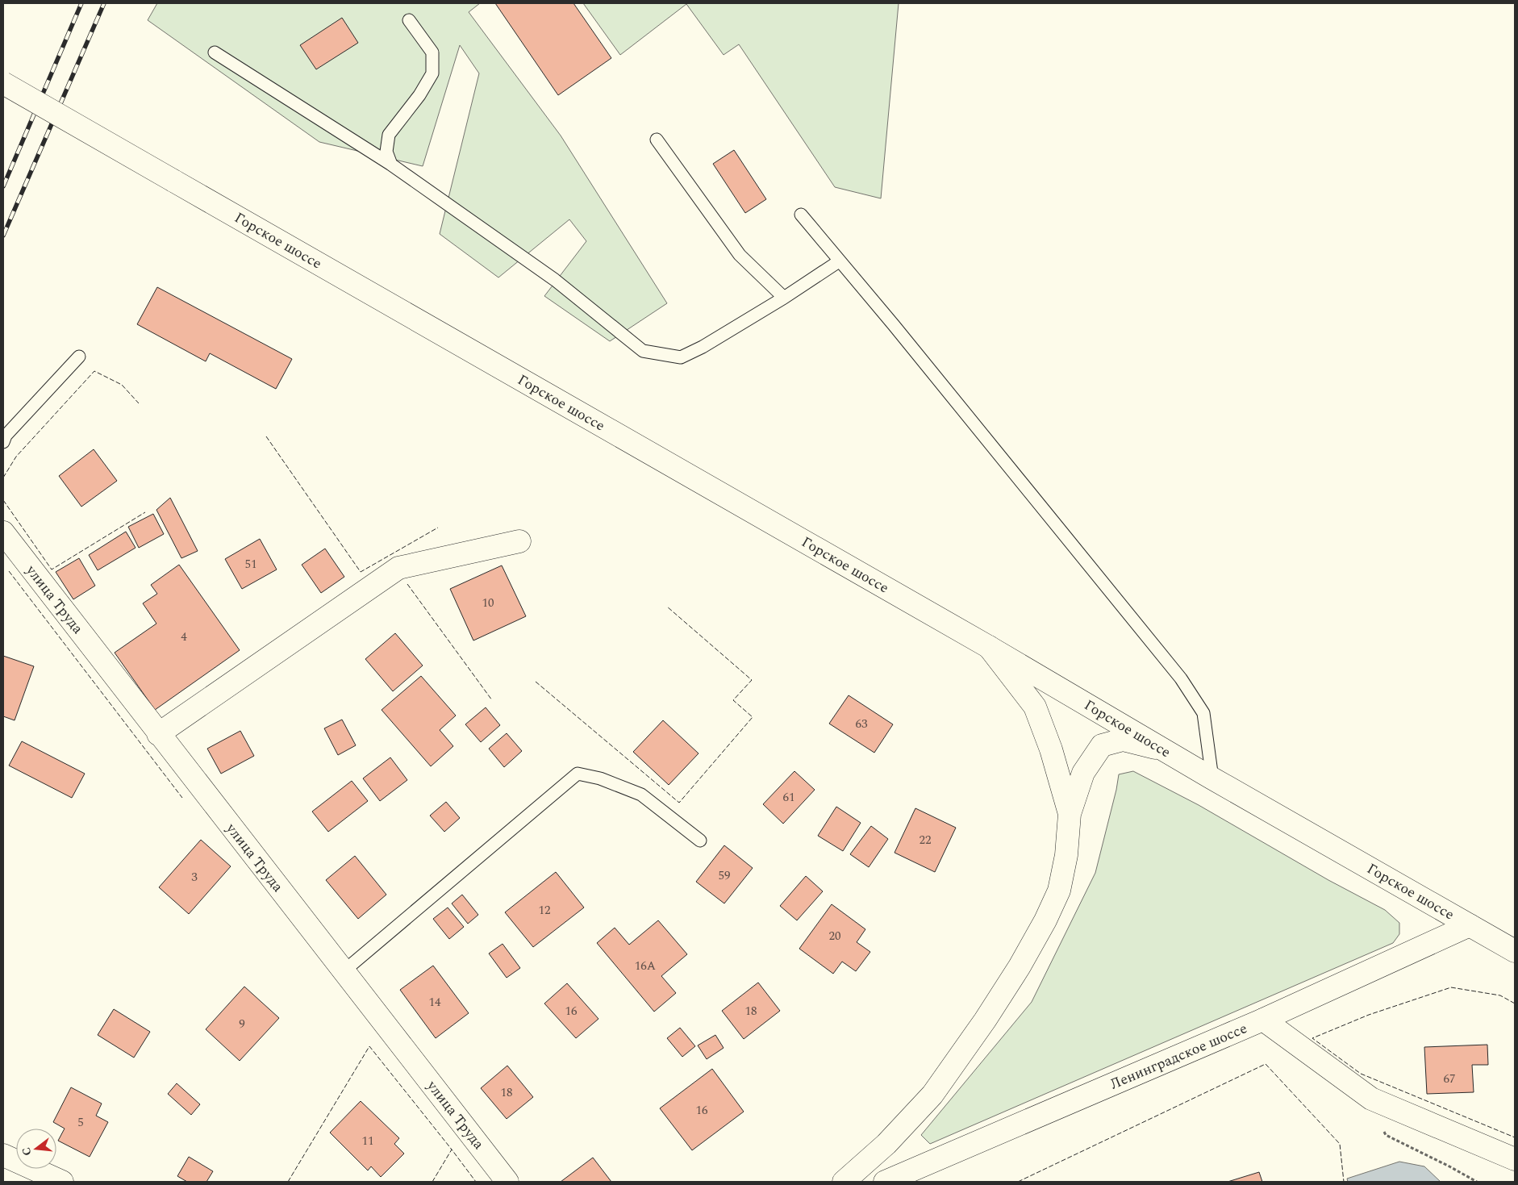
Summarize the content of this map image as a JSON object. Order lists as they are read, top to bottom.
{
  "streets": {
    "street": ["Горское шоссе", "улица Труда", "Ленинградское шоссе"]
  },
  "crossings": [
    ["Горское шоссе", "Ленинградское шоссе"]
  ],
  "house_numbers": [
    "51",
    "10",
    "4",
    "63",
    "61",
    "22",
    "59",
    "3",
    "12",
    "20",
    "16А",
    "14",
    "16",
    "18",
    "9",
    "67",
    "18",
    "16",
    "5",
    "11"
  ],
  "north": "left"
}
